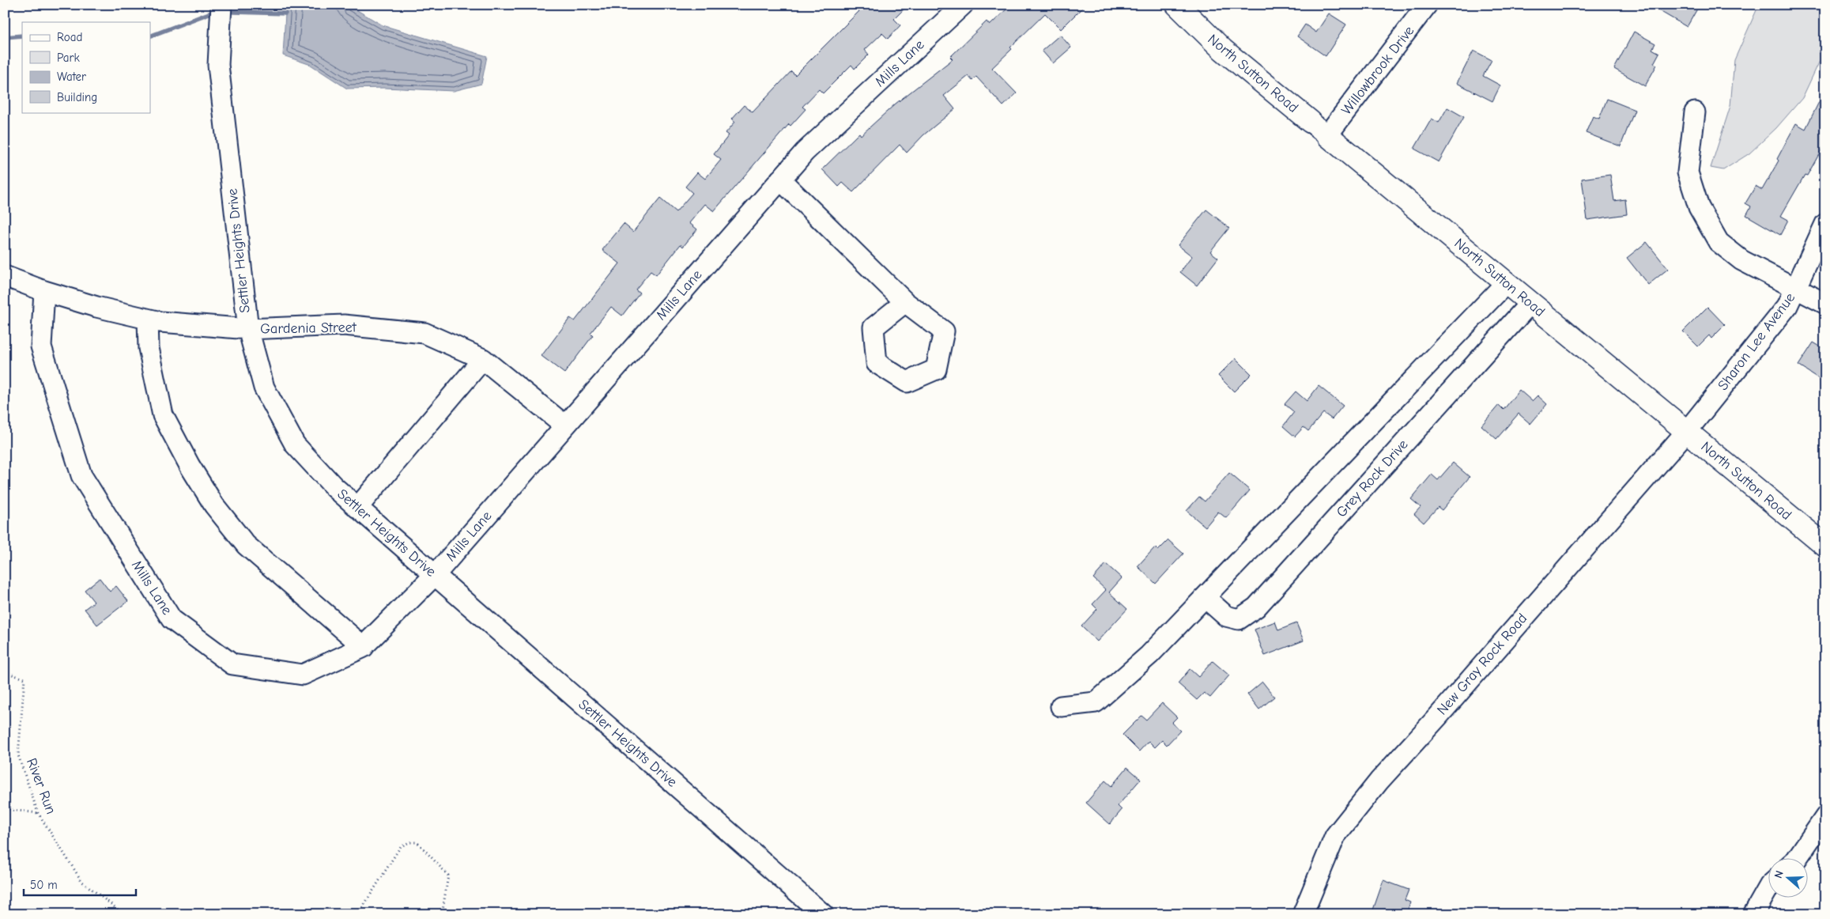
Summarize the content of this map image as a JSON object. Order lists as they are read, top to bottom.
{
  "streets": {
    "main road": ["North Sutton Road"],
    "street": [
      "Mills Lane",
      "Willowbrook Drive",
      "Settler Heights Drive",
      "Gardenia Street",
      "Sharon Lee Avenue",
      "Grey Rock Drive",
      "New Gray Rock Road"
    ],
    "path": ["River Run"]
  },
  "crossings": [
    ["Mills Lane", "Settler Heights Drive"],
    ["Mills Lane", "Gardenia Street"],
    ["Willowbrook Drive", "North Sutton Road"],
    ["North Sutton Road", "Sharon Lee Avenue"],
    ["North Sutton Road", "Grey Rock Drive"],
    ["North Sutton Road", "New Gray Rock Road"],
    ["Settler Heights Drive", "Gardenia Street"],
    ["Sharon Lee Avenue", "New Gray Rock Road"]
  ],
  "legend": [
    "Road",
    "Park",
    "Water",
    "Building"
  ],
  "scale_bar": "50 m",
  "north": "left"
}
